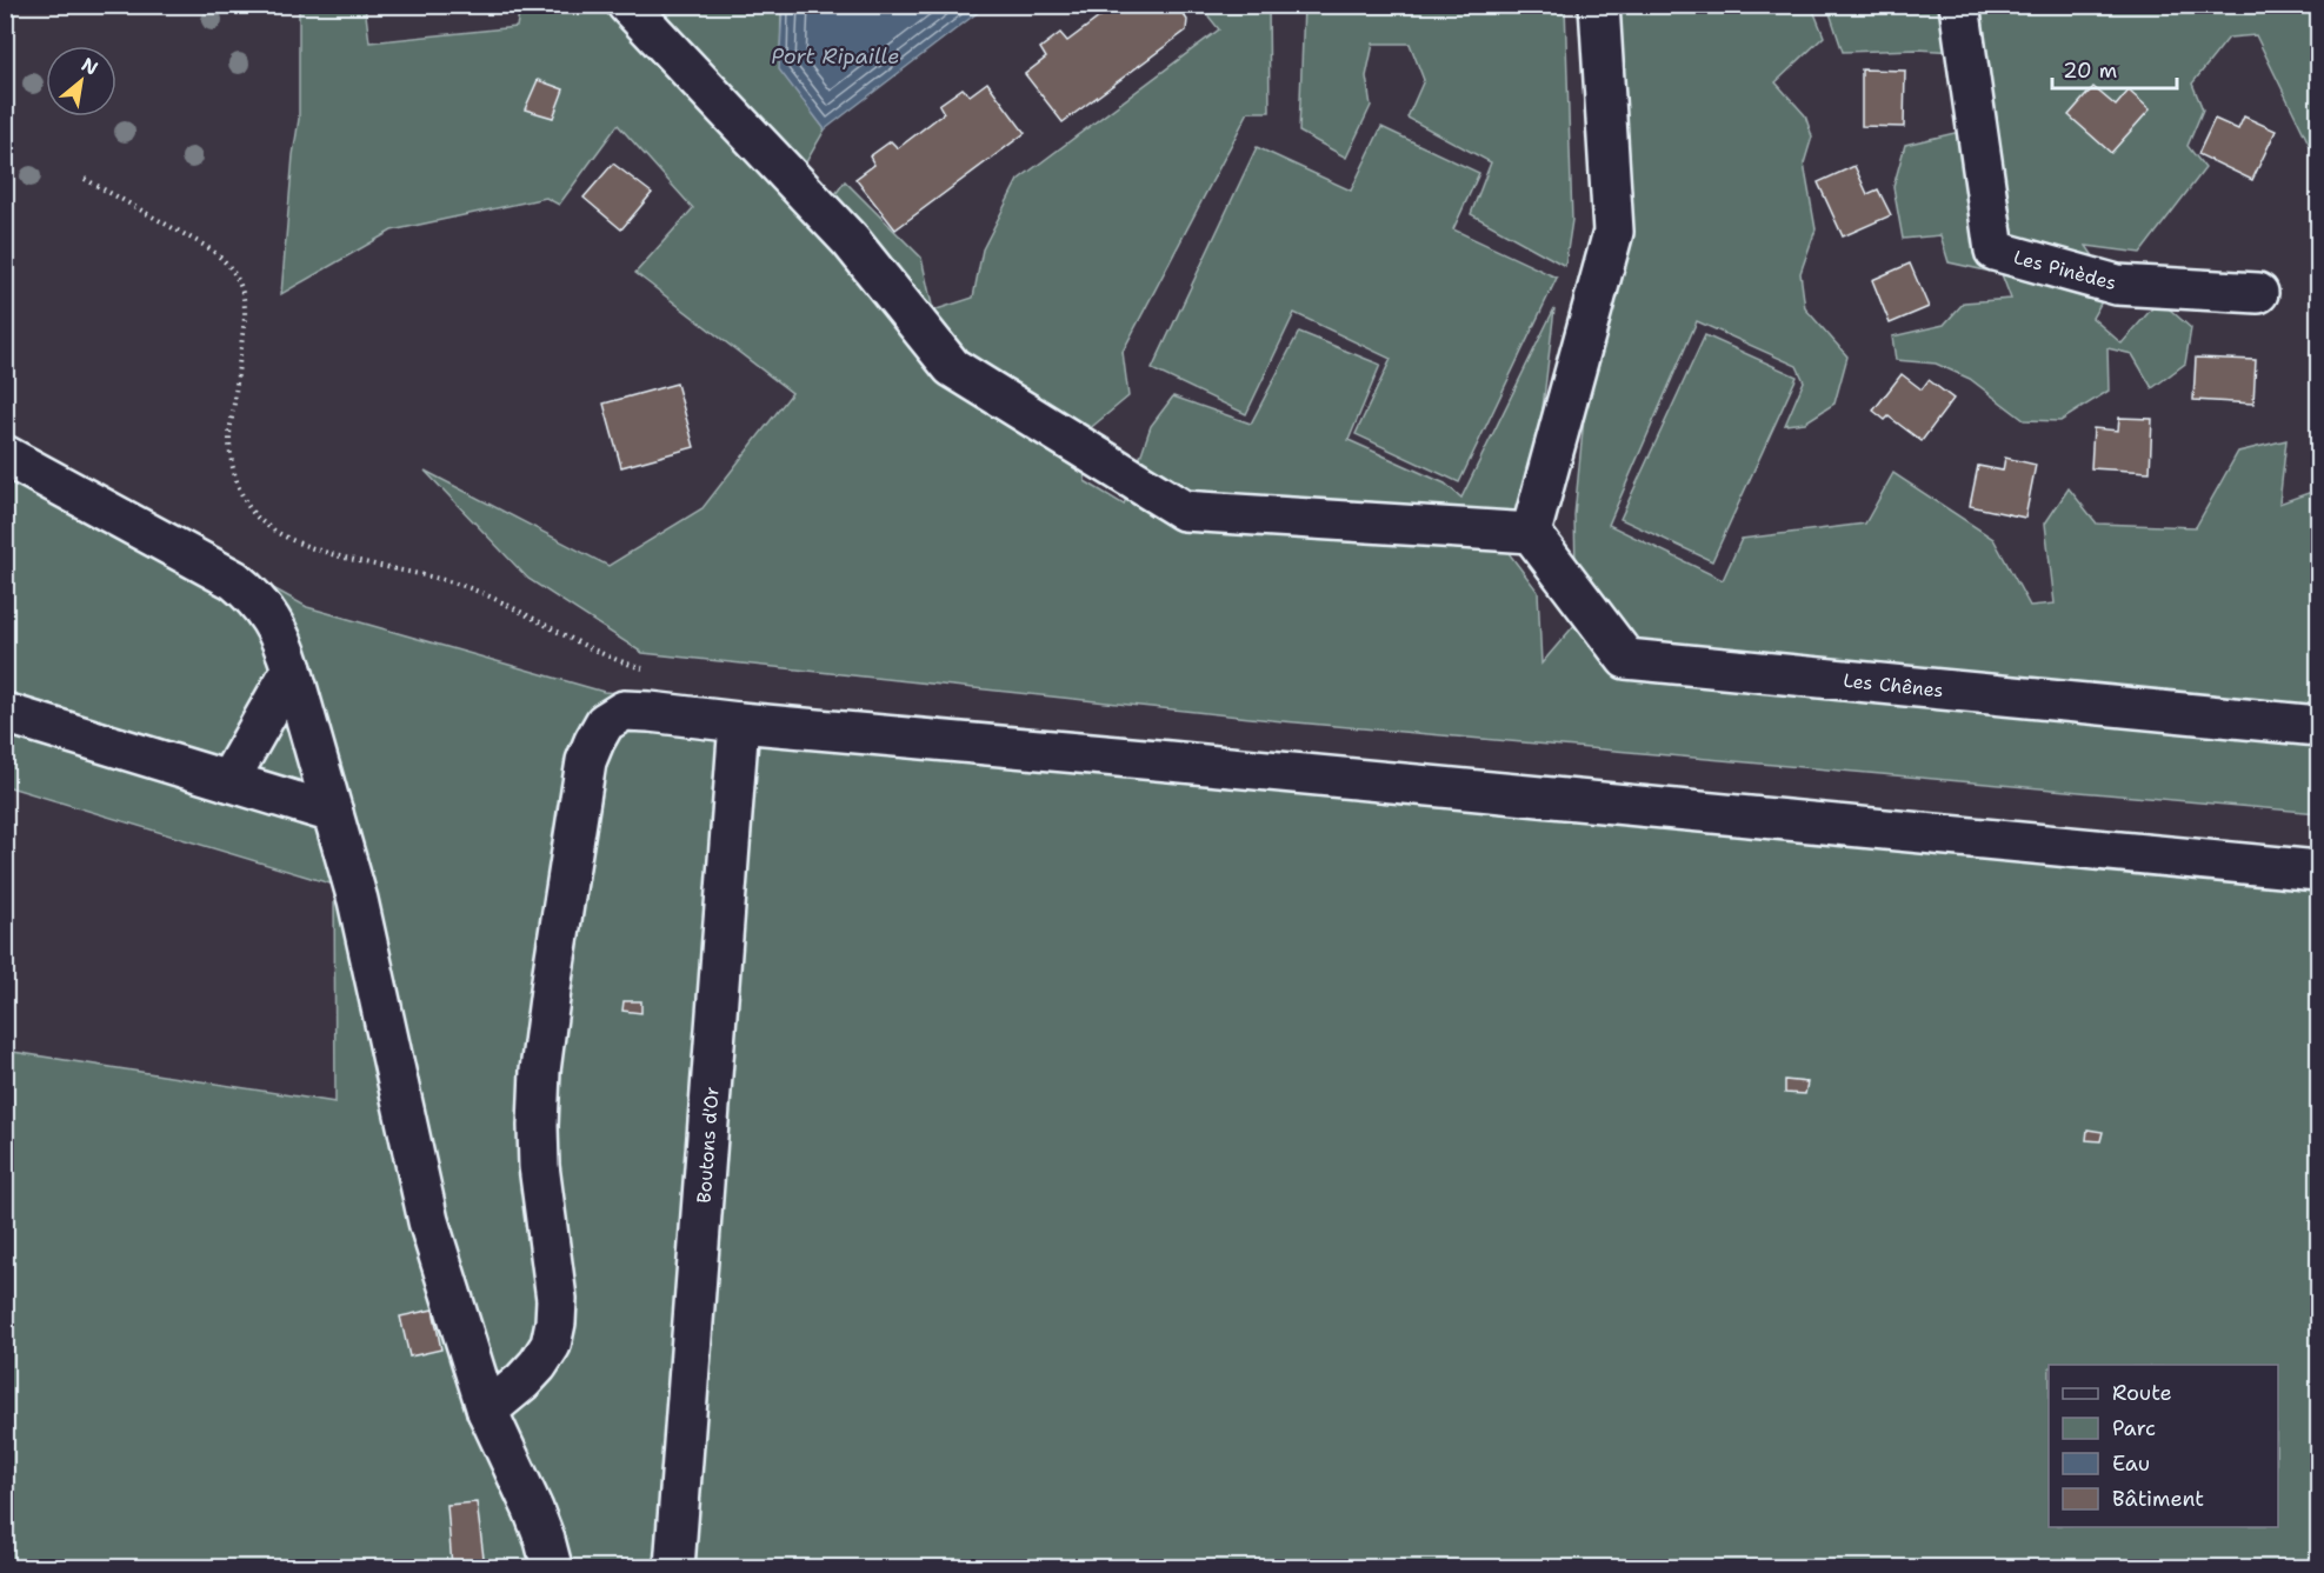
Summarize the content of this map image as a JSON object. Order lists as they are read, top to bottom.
{
  "streets": {
    "street": ["Les Pinèdes", "Les Chênes", "Boutons d'Or"]
  },
  "water": ["Port Ripaille"],
  "legend": [
    "Route",
    "Parc",
    "Eau",
    "Bâtiment"
  ],
  "scale_bar": "20 m",
  "north": "top right"
}
